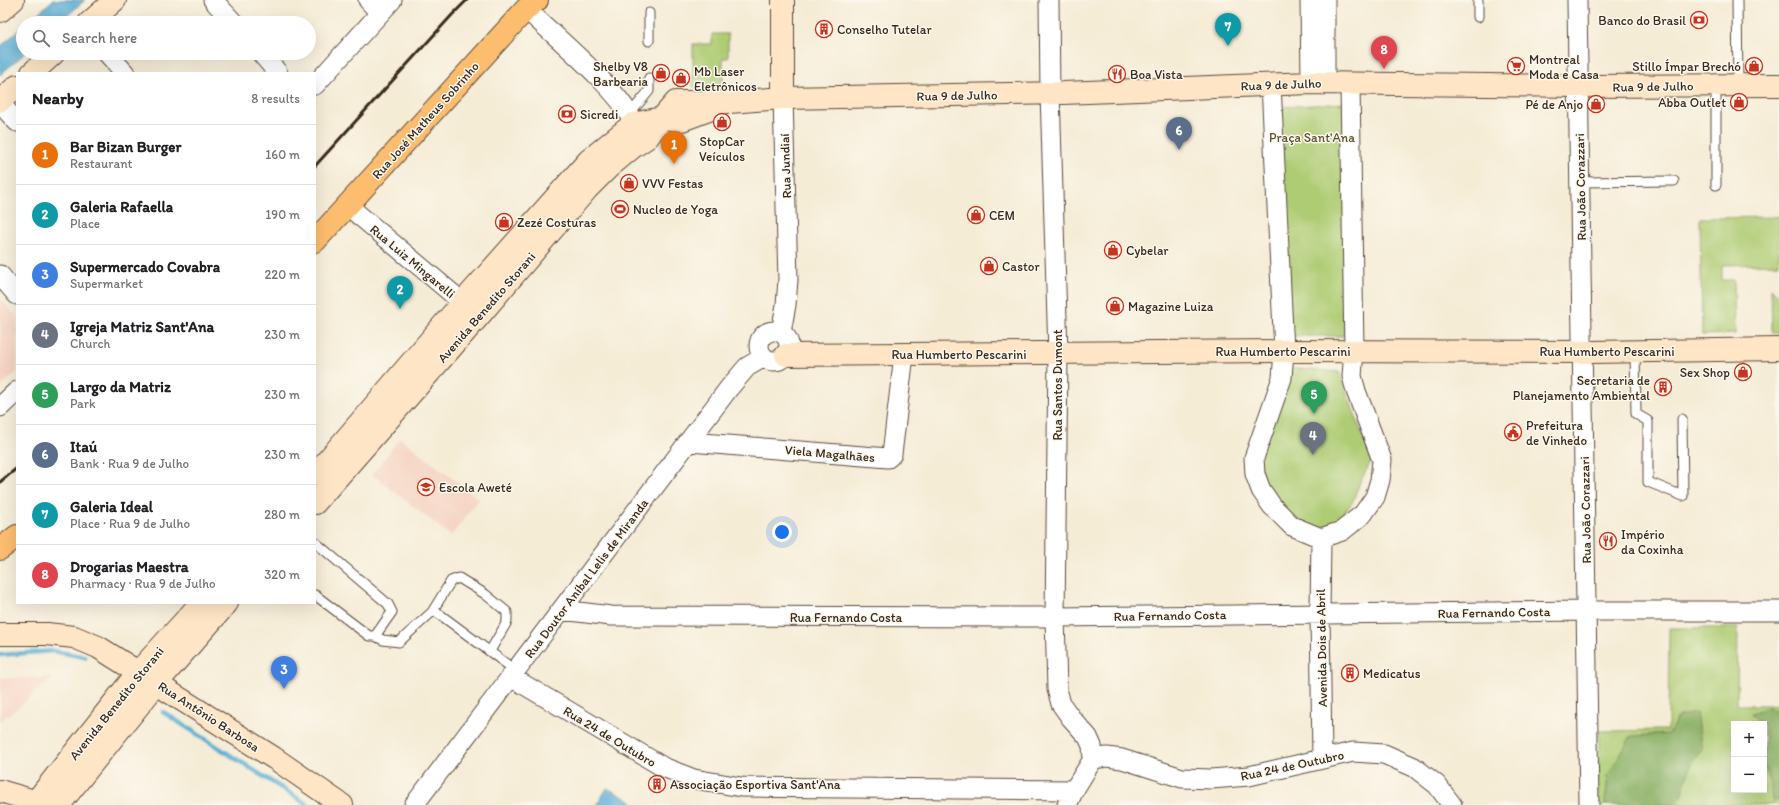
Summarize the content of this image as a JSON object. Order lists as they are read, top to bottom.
{
  "streets": {
    "main road": ["Rua José Matheus Sobrinho"],
    "street": [
      "Rua 9 de Julho",
      "Rua Jundiaí",
      "Rua João Corazzari",
      "Rua Luiz Mingarelli",
      "Avenida Benedito Storani",
      "Rua Humberto Pescarini",
      "Rua Santos Dumont",
      "Viela Magalhães",
      "Rua Doutor Aníbal Lelis de Miranda",
      "Rua Fernando Costa",
      "Avenida Dois de Abril",
      "Rua Antônio Barbosa",
      "Rua 24 de Outubro"
    ]
  },
  "crossings": [
    ["Rua 9 de Julho", "Rua Jundiaí"],
    ["Rua 9 de Julho", "Rua João Corazzari"],
    ["Rua 9 de Julho", "Avenida Benedito Storani"],
    ["Rua 9 de Julho", "Rua Santos Dumont"],
    ["Rua José Matheus Sobrinho", "Rua Luiz Mingarelli"],
    ["Rua Jundiaí", "Avenida Benedito Storani"],
    ["Rua Jundiaí", "Rua Humberto Pescarini"],
    ["Rua Jundiaí", "Rua Doutor Aníbal Lelis de Miranda"],
    ["Rua João Corazzari", "Rua Humberto Pescarini"],
    ["Rua João Corazzari", "Rua Fernando Costa"],
    ["Rua Luiz Mingarelli", "Avenida Benedito Storani"],
    ["Avenida Benedito Storani", "Rua Antônio Barbosa"],
    ["Rua Humberto Pescarini", "Rua Santos Dumont"],
    ["Rua Humberto Pescarini", "Viela Magalhães"],
    ["Rua Humberto Pescarini", "Rua Doutor Aníbal Lelis de Miranda"],
    ["Rua Santos Dumont", "Rua Fernando Costa"],
    ["Rua Santos Dumont", "Rua 24 de Outubro"],
    ["Viela Magalhães", "Rua Doutor Aníbal Lelis de Miranda"],
    ["Rua Doutor Aníbal Lelis de Miranda", "Rua Fernando Costa"],
    ["Rua Doutor Aníbal Lelis de Miranda", "Rua 24 de Outubro"],
    ["Rua Fernando Costa", "Avenida Dois de Abril"],
    ["Avenida Dois de Abril", "Rua 24 de Outubro"]
  ],
  "parks": ["Praça Sant'Ana"],
  "places": {
    "bank": ["Banco do Brasil", "Sicredi"],
    "building": [
      "Conselho Tutelar",
      "Secretaria de Planejamento Ambiental",
      "Medicatus",
      "Associação Esportiva Sant'Ana"
    ],
    "supermarket": ["Montreal Moda e Casa"],
    "shop": [
      "Stillo Ímpar Brechó",
      "Shelby V8 Barbearia",
      "Mb Laser Eletrônicos",
      "Abba Outlet",
      "Pé de Anjo",
      "StopCar Veículos",
      "VVV Festas",
      "CEM",
      "Zezé Costuras",
      "Cybelar",
      "Castor",
      "Magazine Luiza",
      "Sex Shop"
    ],
    "restaurant": ["Boa Vista", "Império da Coxinha"],
    "sports": ["Nucleo de Yoga"],
    "public building": ["Prefeitura de Vinhedo"],
    "school or university": ["Escola Aweté"]
  },
  "page": {
    "pins": [
      "7",
      "8",
      "6",
      "1",
      "2",
      "5",
      "4",
      "3"
    ],
    "search": "Search here",
    "heading": ["Nearby", "8 results"],
    "list": [
      {
        "mark": "1",
        "name": "Bar Bizan Burger",
        "note": "Restaurant",
        "value": "160 m"
      },
      {
        "mark": "2",
        "name": "Galeria Rafaella",
        "note": "Place",
        "value": "190 m"
      },
      {
        "mark": "3",
        "name": "Supermercado Covabra",
        "note": "Supermarket",
        "value": "220 m"
      },
      {
        "mark": "4",
        "name": "Igreja Matriz Sant'Ana",
        "note": "Church",
        "value": "230 m"
      },
      {
        "mark": "5",
        "name": "Largo da Matriz",
        "note": "Park",
        "value": "230 m"
      },
      {
        "mark": "6",
        "name": "Itaú",
        "note": "Bank · Rua 9 de Julho",
        "value": "230 m"
      },
      {
        "mark": "7",
        "name": "Galeria Ideal",
        "note": "Place · Rua 9 de Julho",
        "value": "280 m"
      },
      {
        "mark": "8",
        "name": "Drogarias Maestra",
        "note": "Pharmacy · Rua 9 de Julho",
        "value": "320 m"
      }
    ],
    "map_buttons": ["+", "−"]
  }
}
